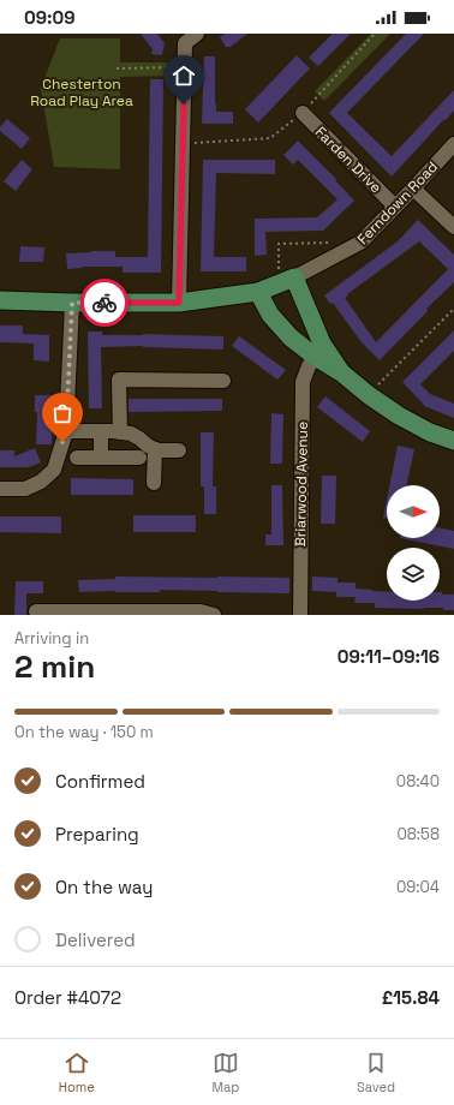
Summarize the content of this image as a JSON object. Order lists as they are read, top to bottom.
{
  "streets": {
    "main road": ["Ferndown Road"],
    "street": ["Farden Drive", "Briarwood Avenue"]
  },
  "crossings": [
    ["Farden Drive", "Ferndown Road"]
  ],
  "parks": ["Chesterton Road Play Area"],
  "north": "right",
  "page": {
    "status": "09:09",
    "heading": ["2 min", "Arriving in", "09:11–09:16"],
    "panel": ["Order #4072", "£15.84"],
    "bar": "On the way · 150 m",
    "list": [
      ["Confirmed", "08:40"],
      ["Preparing", "08:58"],
      ["On the way", "09:04"],
      "Delivered"
    ],
    "tabs": ["Home", "Map", "Saved"]
  }
}
